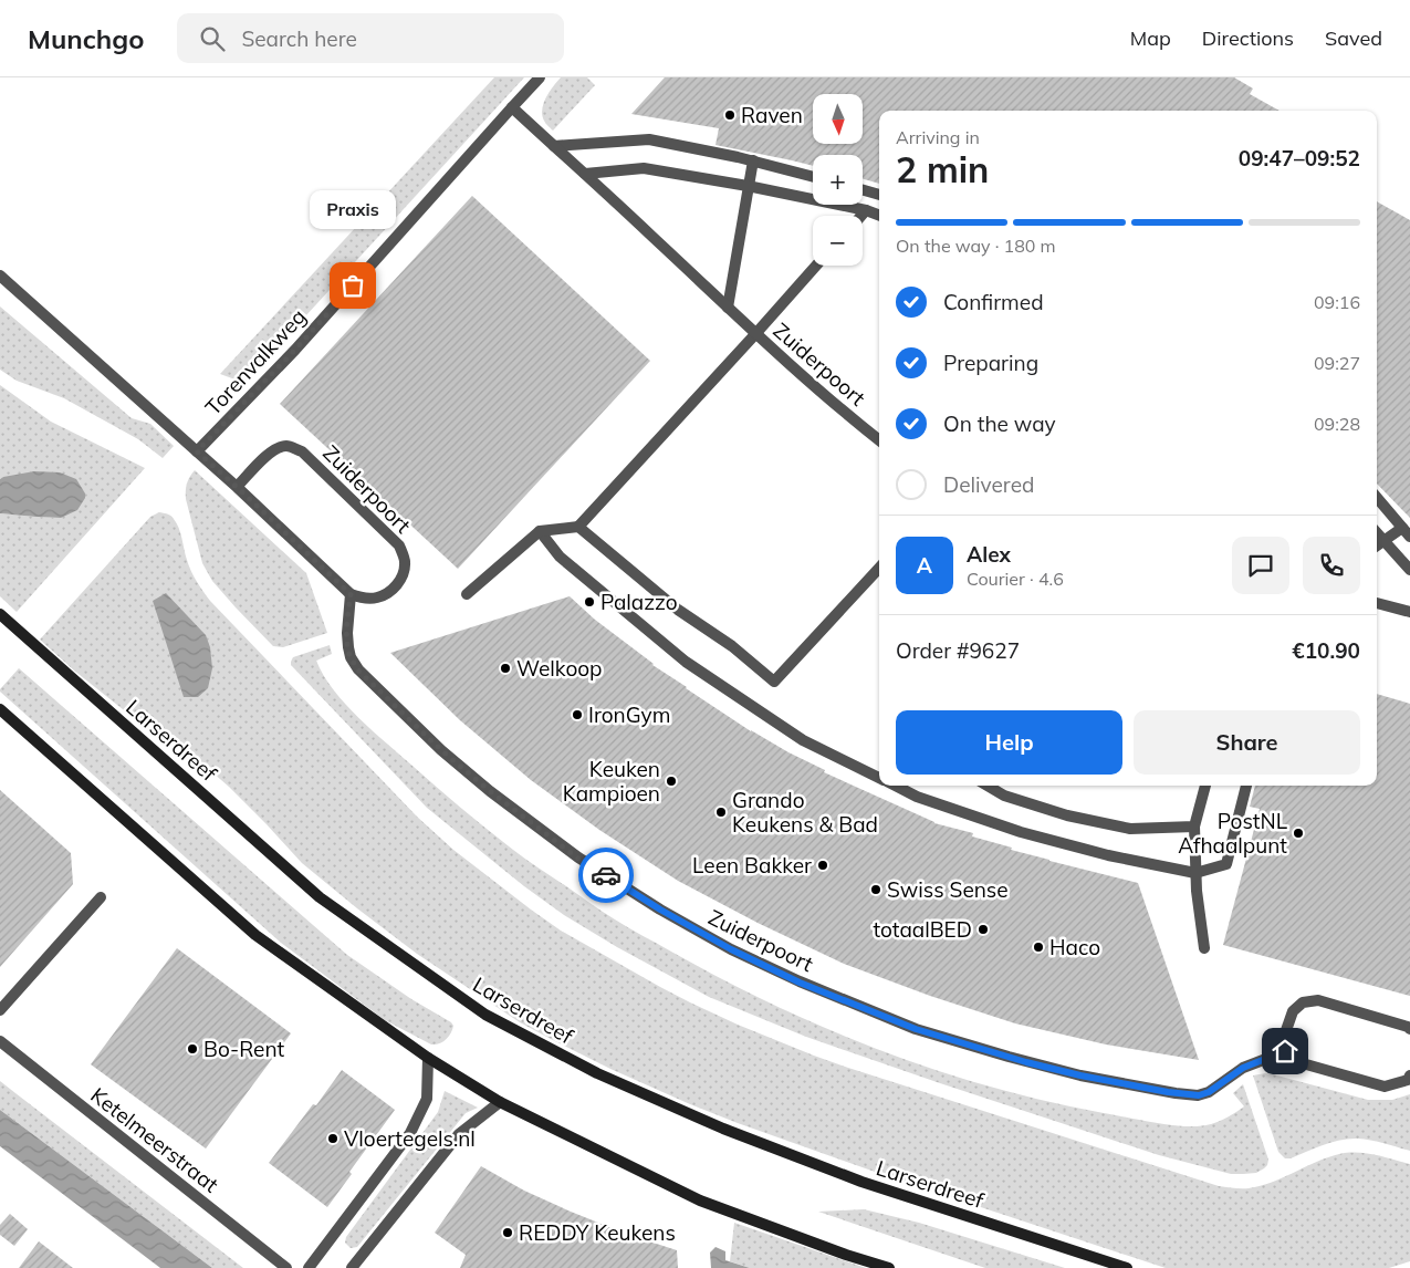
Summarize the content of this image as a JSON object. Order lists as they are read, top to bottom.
{
  "streets": {
    "main road": ["Larserdreef"],
    "street": ["Torenvalkweg", "Zuiderpoort", "Ketelmeerstraat"]
  },
  "crossings": [
    ["Torenvalkweg", "Zuiderpoort"]
  ],
  "places": [
    "Raven",
    "Praxis",
    "Palazzo",
    "Welkoop",
    "IronGym",
    "Keuken Kampioen",
    "Grando Keukens & Bad",
    "PostNL Afhaalpunt",
    "Leen Bakker",
    "Swiss Sense",
    "totaalBED",
    "Haco",
    "Bo-Rent",
    "Vloertegels.nl",
    "REDDY Keukens"
  ],
  "north": "bottom",
  "page": {
    "header": "Munchgo",
    "search": "Search here",
    "nav": ["Map", "Directions", "Saved"],
    "map_buttons": ["+", "−"],
    "heading": ["2 min", "Arriving in", "09:47–09:52"],
    "panel": [
      "Alex",
      "Courier · 4.6",
      "Order #9627",
      "€10.90"
    ],
    "bubble": "Praxis",
    "bar": "On the way · 180 m",
    "list": [
      ["Confirmed", "09:16"],
      ["Preparing", "09:27"],
      ["On the way", "09:28"],
      "Delivered"
    ],
    "round": "A",
    "buttons": ["Help", "Share"]
  }
}
